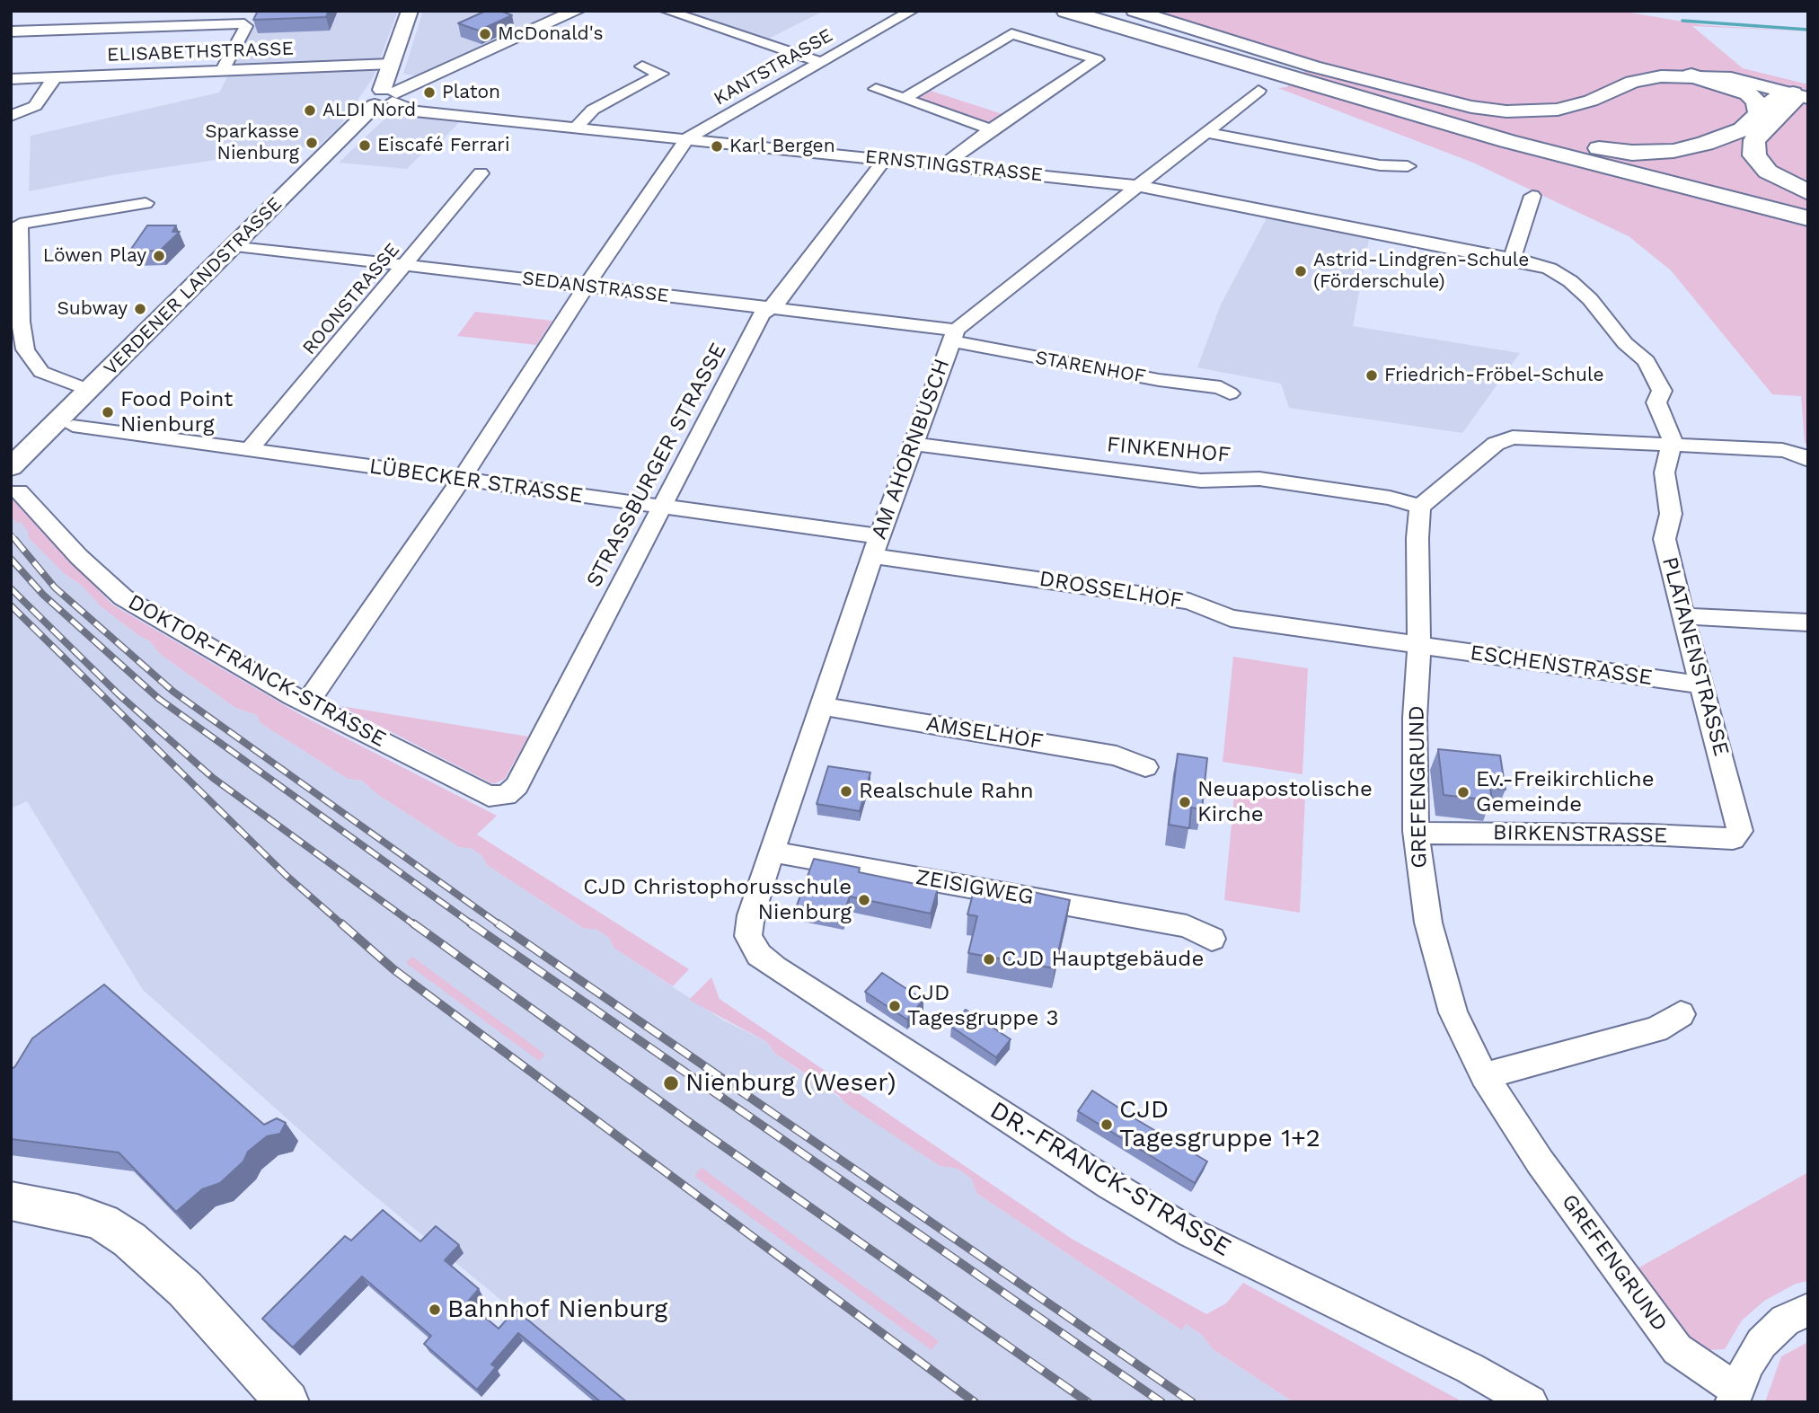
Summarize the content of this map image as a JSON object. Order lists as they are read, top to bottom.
{
  "streets": {
    "main road": ["VERDENER LANDSTRASSE"],
    "street": [
      "ELISABETHSTRASSE",
      "KANTSTRASSE",
      "ERNSTINGSTRASSE",
      "SEDANSTRASSE",
      "ROONSTRASSE",
      "STARENHOF",
      "AM AHORNBUSCH",
      "FINKENHOF",
      "STRASSBURGER STRASSE",
      "LÜBECKER STRASSE",
      "DROSSELHOF",
      "PLATANENSTRASSE",
      "ESCHENSTRASSE",
      "DOKTOR-FRANCK-STRASSE",
      "AMSELHOF",
      "GREFENGRUND",
      "BIRKENSTRASSE",
      "ZEISIGWEG",
      "DR.-FRANCK-STRASSE"
    ]
  },
  "crossings": [
    ["ELISABETHSTRASSE", "VERDENER LANDSTRASSE"],
    ["KANTSTRASSE", "ERNSTINGSTRASSE"],
    ["ERNSTINGSTRASSE", "VERDENER LANDSTRASSE"],
    ["ERNSTINGSTRASSE", "AM AHORNBUSCH"],
    ["ERNSTINGSTRASSE", "STRASSBURGER STRASSE"],
    ["ERNSTINGSTRASSE", "PLATANENSTRASSE"],
    ["VERDENER LANDSTRASSE", "SEDANSTRASSE"],
    ["SEDANSTRASSE", "ROONSTRASSE"],
    ["SEDANSTRASSE", "STARENHOF"],
    ["SEDANSTRASSE", "AM AHORNBUSCH"],
    ["SEDANSTRASSE", "STRASSBURGER STRASSE"],
    ["ROONSTRASSE", "LÜBECKER STRASSE"],
    ["STARENHOF", "AM AHORNBUSCH"],
    ["AM AHORNBUSCH", "FINKENHOF"],
    ["AM AHORNBUSCH", "LÜBECKER STRASSE"],
    ["AM AHORNBUSCH", "DROSSELHOF"],
    ["AM AHORNBUSCH", "AMSELHOF"],
    ["AM AHORNBUSCH", "ZEISIGWEG"],
    ["AM AHORNBUSCH", "DR.-FRANCK-STRASSE"],
    ["FINKENHOF", "GREFENGRUND"],
    ["STRASSBURGER STRASSE", "LÜBECKER STRASSE"],
    ["STRASSBURGER STRASSE", "DOKTOR-FRANCK-STRASSE"],
    ["LÜBECKER STRASSE", "DROSSELHOF"],
    ["DROSSELHOF", "ESCHENSTRASSE"],
    ["DROSSELHOF", "GREFENGRUND"],
    ["PLATANENSTRASSE", "ESCHENSTRASSE"],
    ["PLATANENSTRASSE", "BIRKENSTRASSE"],
    ["ESCHENSTRASSE", "GREFENGRUND"],
    ["GREFENGRUND", "BIRKENSTRASSE"]
  ],
  "places": [
    "McDonald's",
    "Platon",
    "ALDI Nord",
    "Sparkasse Nienburg",
    "Eiscafé Ferrari",
    "Karl Bergen",
    "Löwen Play",
    "Astrid-Lindgren-Schule (Förderschule)",
    "Subway",
    "Friedrich-Fröbel-Schule",
    "Food Point Nienburg",
    "Realschule Rahn",
    "Ev.-Freikirchliche Gemeinde",
    "Neuapostolische Kirche",
    "CJD Christophorusschule Nienburg",
    "CJD Hauptgebäude",
    "CJD Tagesgruppe 3",
    "Nienburg (Weser)",
    "CJD Tagesgruppe 1+2",
    "Bahnhof Nienburg"
  ]
}
